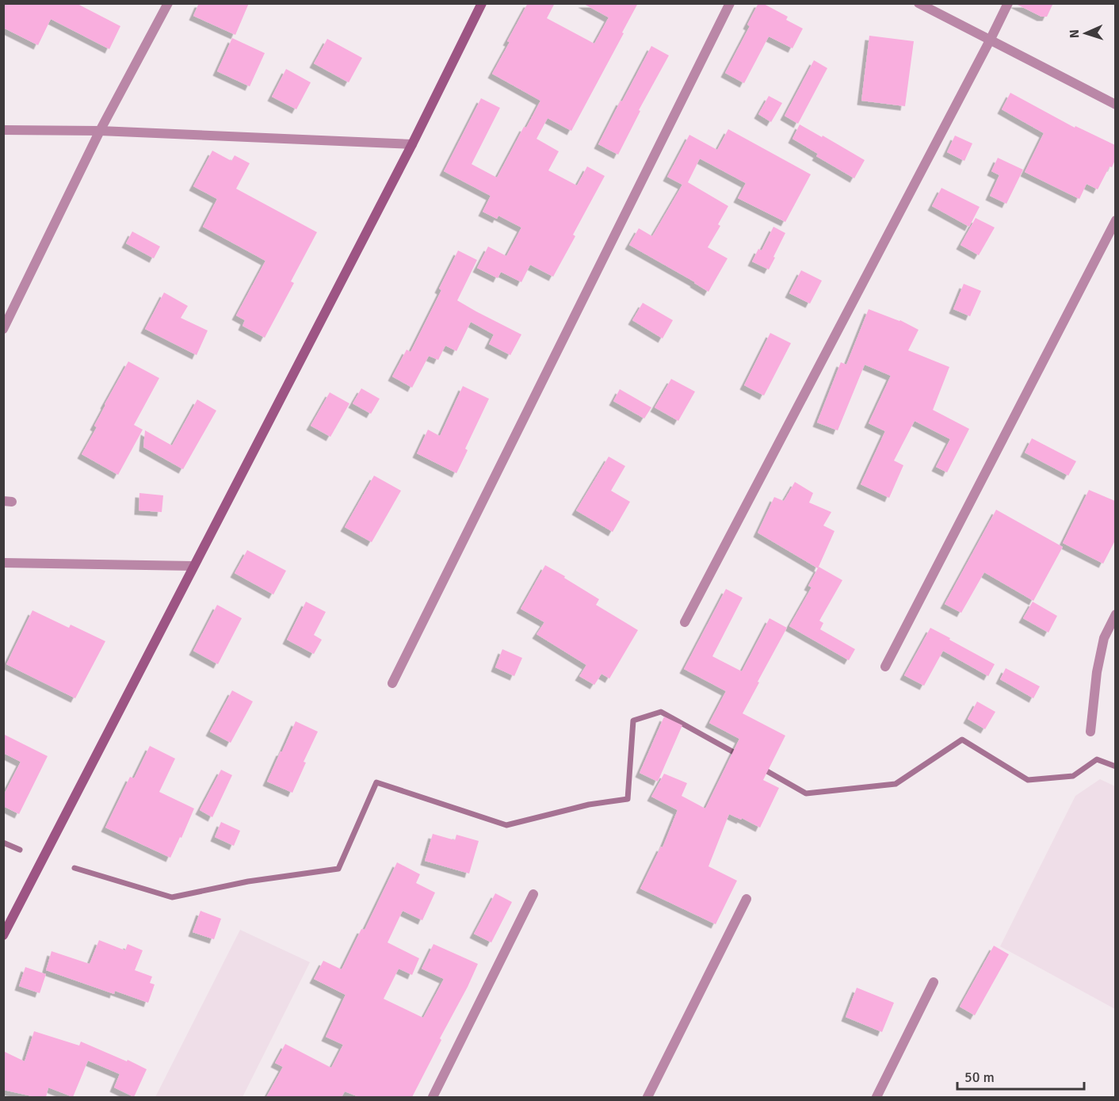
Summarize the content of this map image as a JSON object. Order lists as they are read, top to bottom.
{
  "scale_bar": "50 m",
  "north": "left"
}
